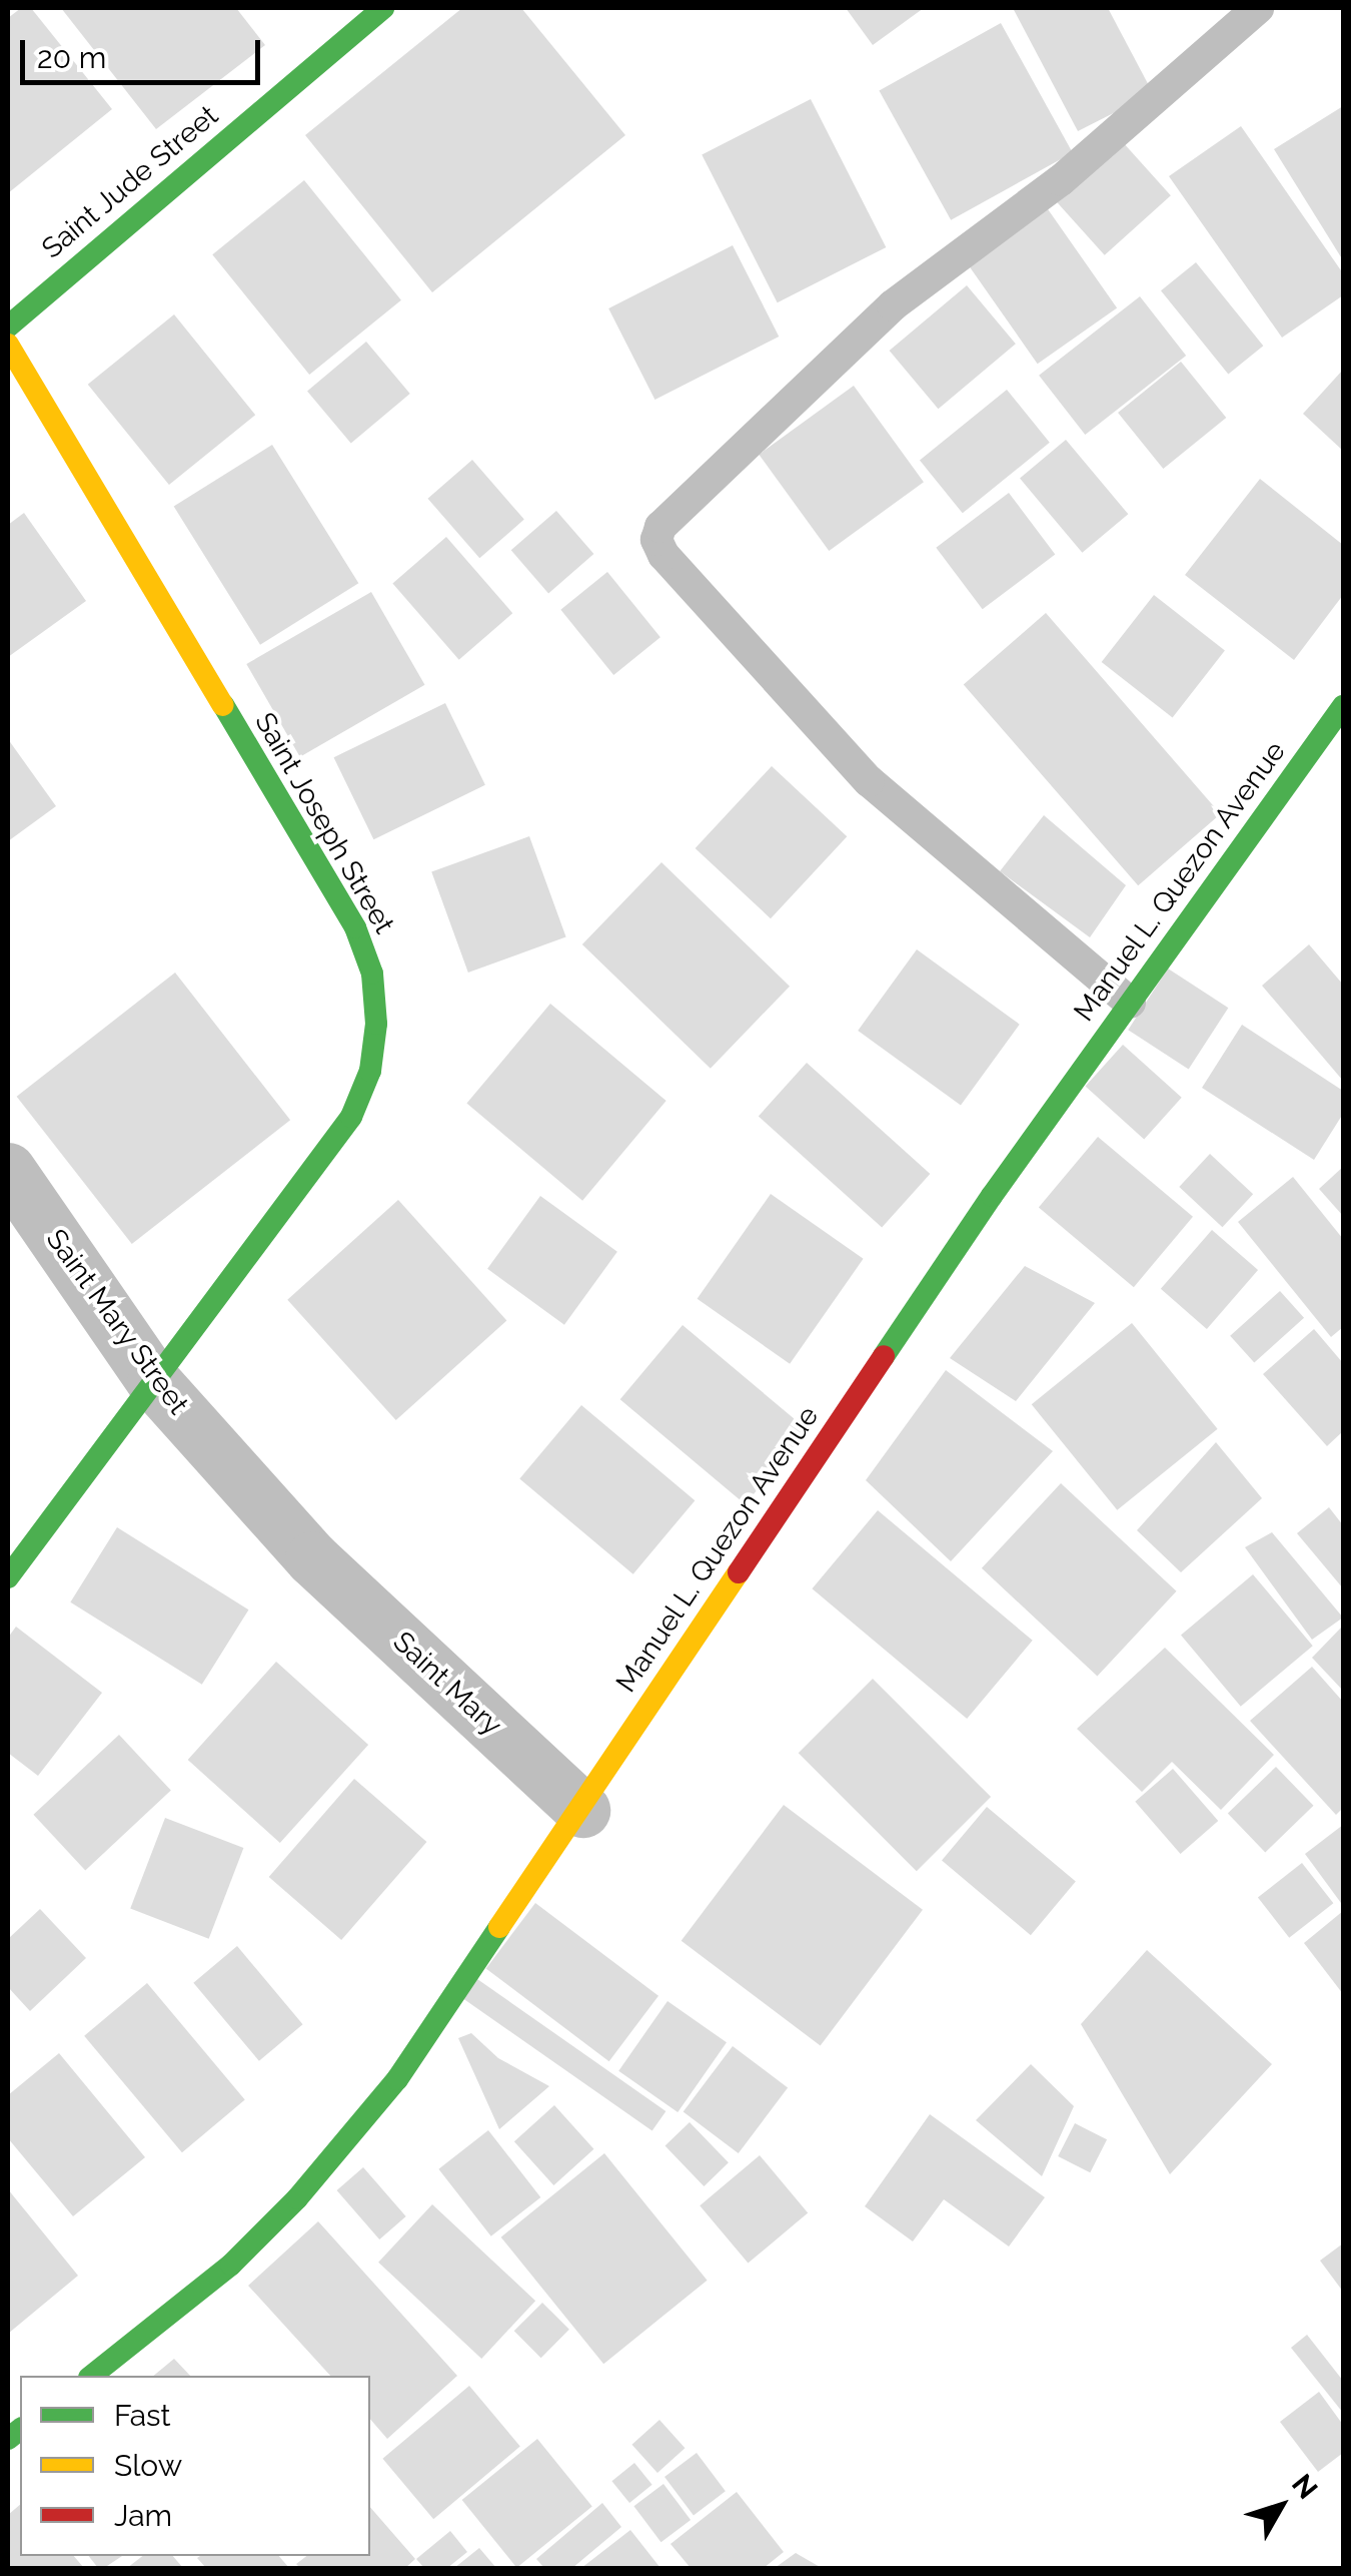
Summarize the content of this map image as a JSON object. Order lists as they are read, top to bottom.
{
  "streets": {
    "main road": ["Saint Jude Street", "Saint Joseph Street", "Manuel L. Quezon Avenue"],
    "street": ["Saint Mary Street", "Saint Mary"]
  },
  "crossings": [
    ["Saint Joseph Street", "Saint Mary Street"],
    ["Manuel L. Quezon Avenue", "Saint Mary"],
    ["Saint Mary Street", "Saint Mary"]
  ],
  "legend": ["Fast", "Slow", "Jam"],
  "scale_bar": "20 m",
  "north": "top right"
}
